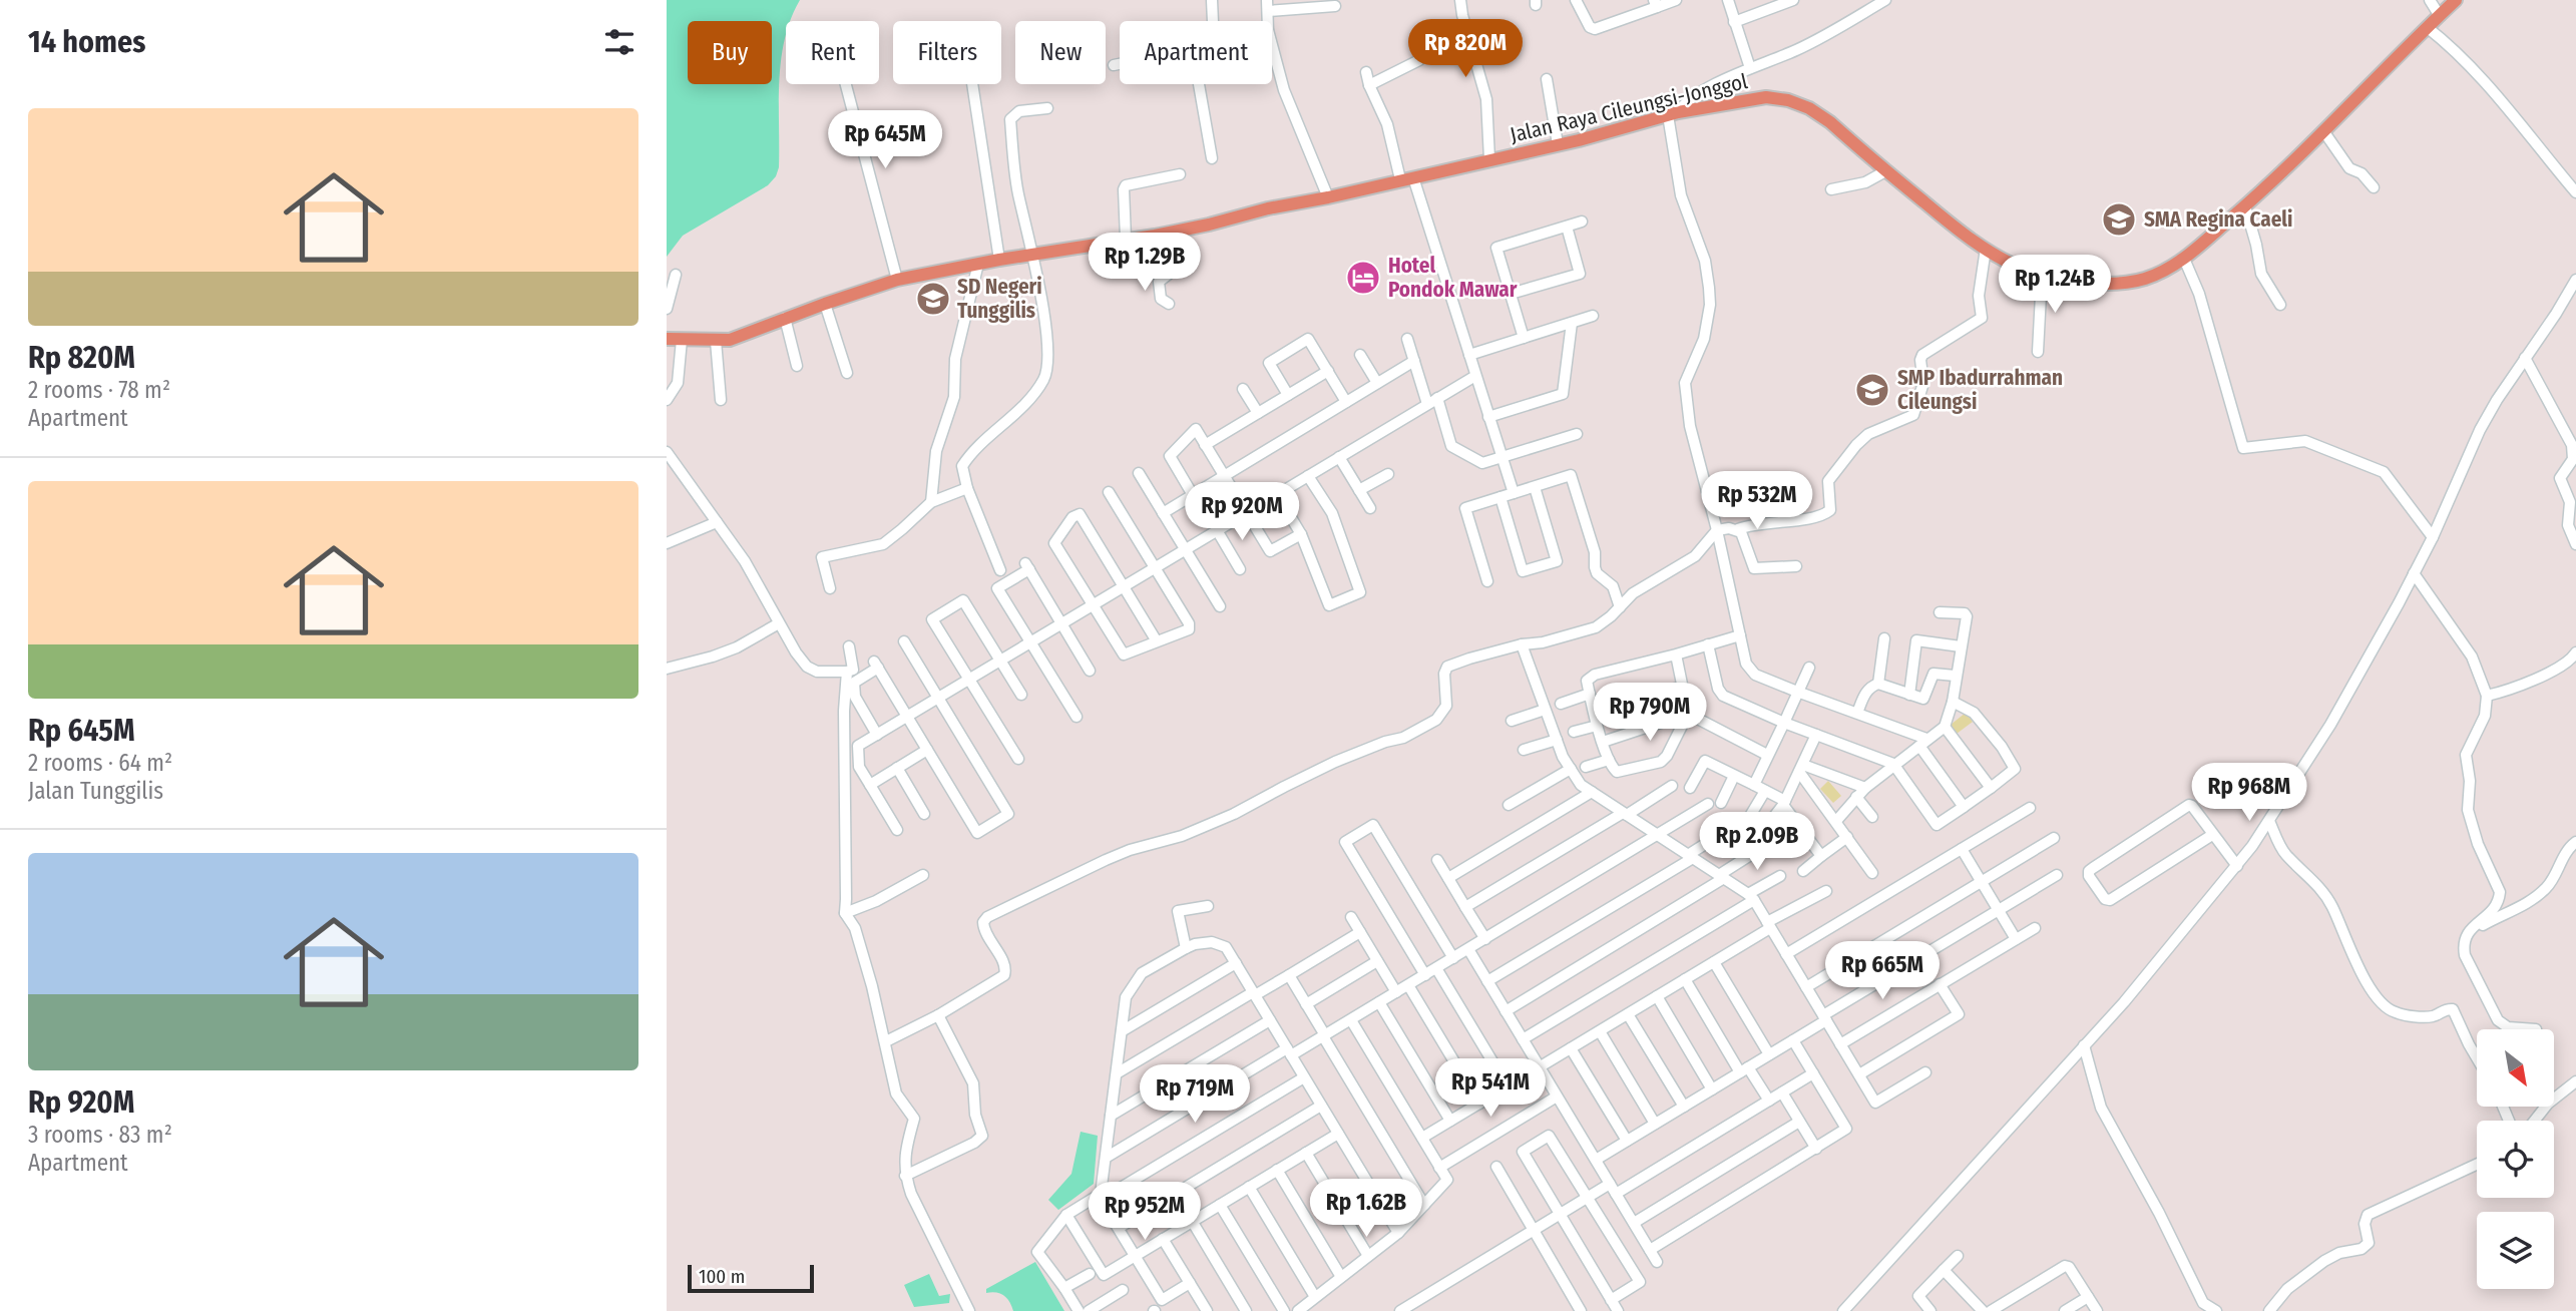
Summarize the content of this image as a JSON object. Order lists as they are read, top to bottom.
{
  "streets": {
    "main road": ["Jalan Raya Cileungsi-Jonggol"]
  },
  "places": {
    "school or university": ["SMA Regina Caeli", "SD Negeri Tunggilis", "SMP Ibadurrahman Cileungsi"],
    "hotel": ["Hotel Pondok Mawar"]
  },
  "scale_bar": "100 m",
  "north": "bottom right",
  "page": {
    "heading": "14 homes",
    "price": [
      "Rp 820M",
      "Rp 645M",
      "Rp 1.29B",
      "Rp 1.24B",
      "Rp 532M",
      "Rp 920M",
      "Rp 790M",
      "Rp 968M",
      "Rp 2.09B",
      "Rp 665M",
      "Rp 541M",
      "Rp 719M",
      "Rp 1.62B",
      "Rp 952M"
    ],
    "chip": [
      "Buy",
      "Rent",
      "Filters",
      "New",
      "Apartment"
    ],
    "list": [
      {
        "name": "Rp 820M",
        "note": "2 rooms · 78 m² · Apartment"
      },
      {
        "name": "Rp 645M",
        "note": "2 rooms · 64 m² · Jalan Tunggilis"
      },
      {
        "name": "Rp 920M",
        "note": "3 rooms · 83 m² · Apartment"
      }
    ],
    "scale": "100 m"
  }
}
